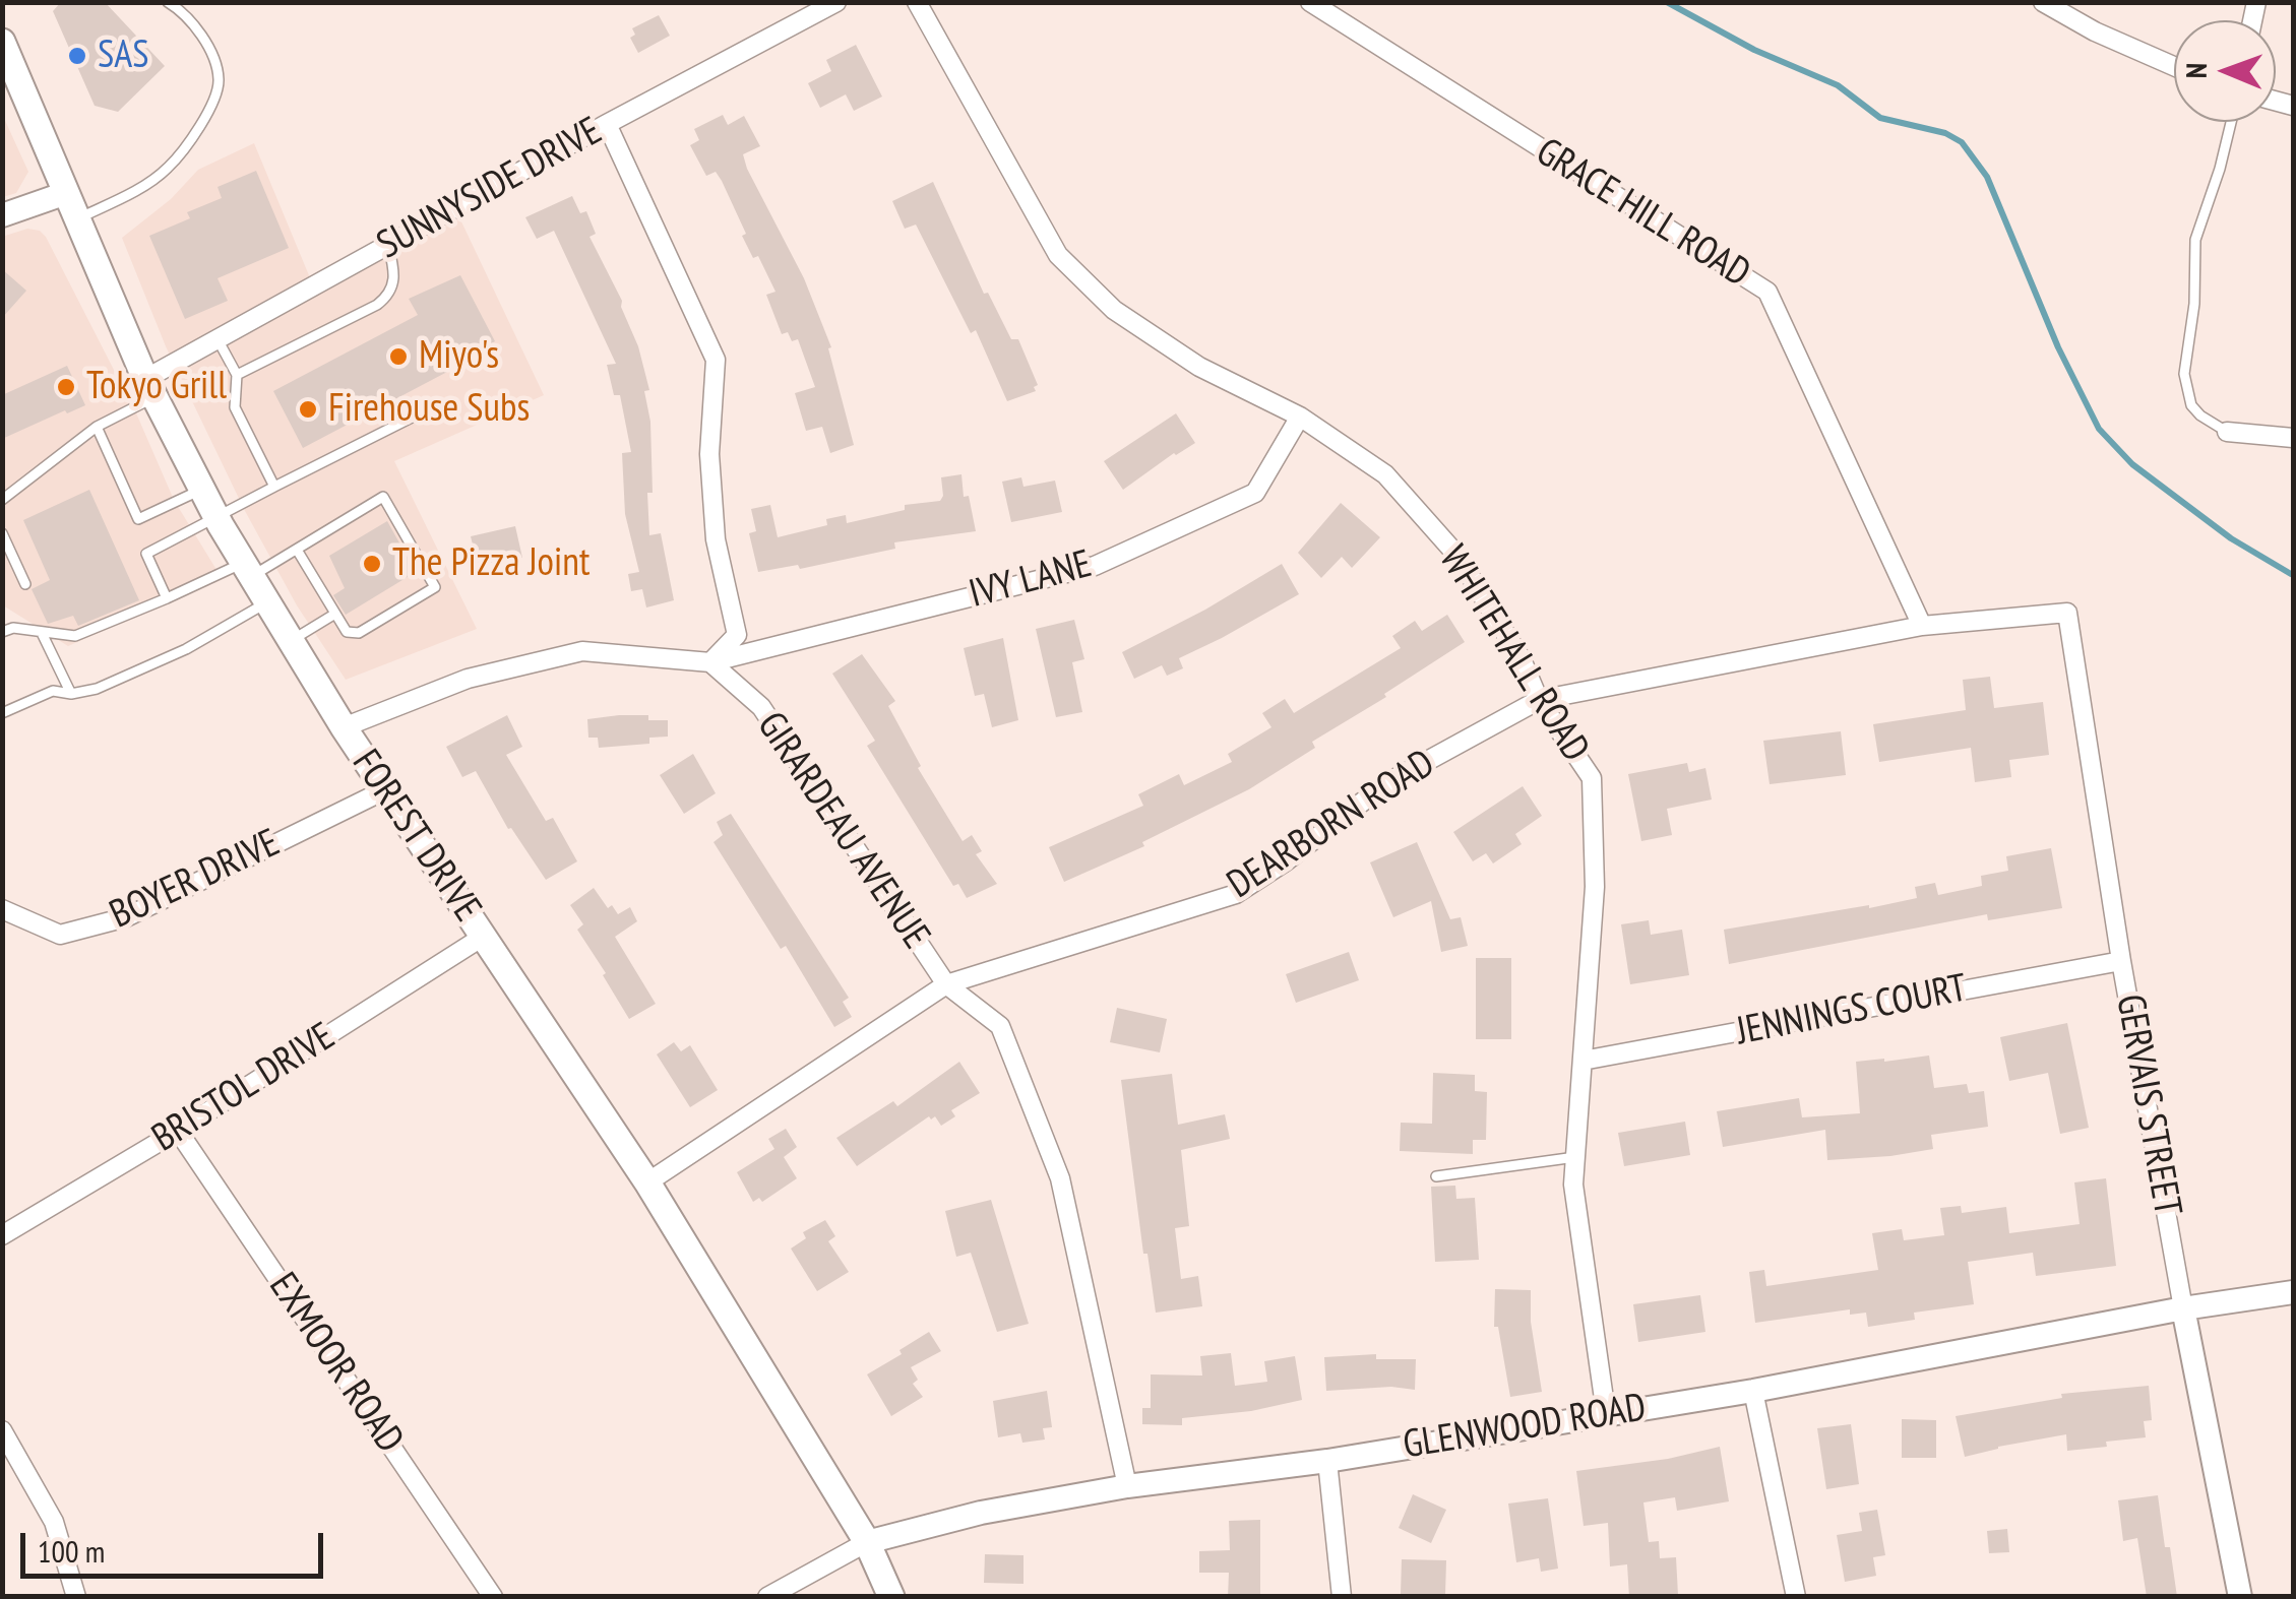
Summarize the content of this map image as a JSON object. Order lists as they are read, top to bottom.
{
  "streets": {
    "main road": ["FOREST DRIVE"],
    "street": [
      "SUNNYSIDE DRIVE",
      "GRACE HILL ROAD",
      "IVY LANE",
      "WHITEHALL ROAD",
      "DEARBORN ROAD",
      "GIRARDEAU AVENUE",
      "BOYER DRIVE",
      "JENNINGS COURT",
      "BRISTOL DRIVE",
      "GERVAIS STREET",
      "EXMOOR ROAD",
      "GLENWOOD ROAD"
    ]
  },
  "crossings": [
    ["SUNNYSIDE DRIVE", "FOREST DRIVE"],
    ["GRACE HILL ROAD", "DEARBORN ROAD"],
    ["IVY LANE", "WHITEHALL ROAD"],
    ["IVY LANE", "GIRARDEAU AVENUE"],
    ["IVY LANE", "FOREST DRIVE"],
    ["WHITEHALL ROAD", "DEARBORN ROAD"],
    ["WHITEHALL ROAD", "JENNINGS COURT"],
    ["WHITEHALL ROAD", "GLENWOOD ROAD"],
    ["DEARBORN ROAD", "GIRARDEAU AVENUE"],
    ["DEARBORN ROAD", "FOREST DRIVE"],
    ["DEARBORN ROAD", "GERVAIS STREET"],
    ["GIRARDEAU AVENUE", "GLENWOOD ROAD"],
    ["FOREST DRIVE", "BOYER DRIVE"],
    ["FOREST DRIVE", "BRISTOL DRIVE"],
    ["FOREST DRIVE", "GLENWOOD ROAD"],
    ["JENNINGS COURT", "GERVAIS STREET"],
    ["BRISTOL DRIVE", "EXMOOR ROAD"],
    ["GERVAIS STREET", "GLENWOOD ROAD"]
  ],
  "places": [
    "SAS",
    "Miyo's",
    "Tokyo Grill",
    "Firehouse Subs",
    "The Pizza Joint"
  ],
  "scale_bar": "100 m",
  "north": "left"
}
